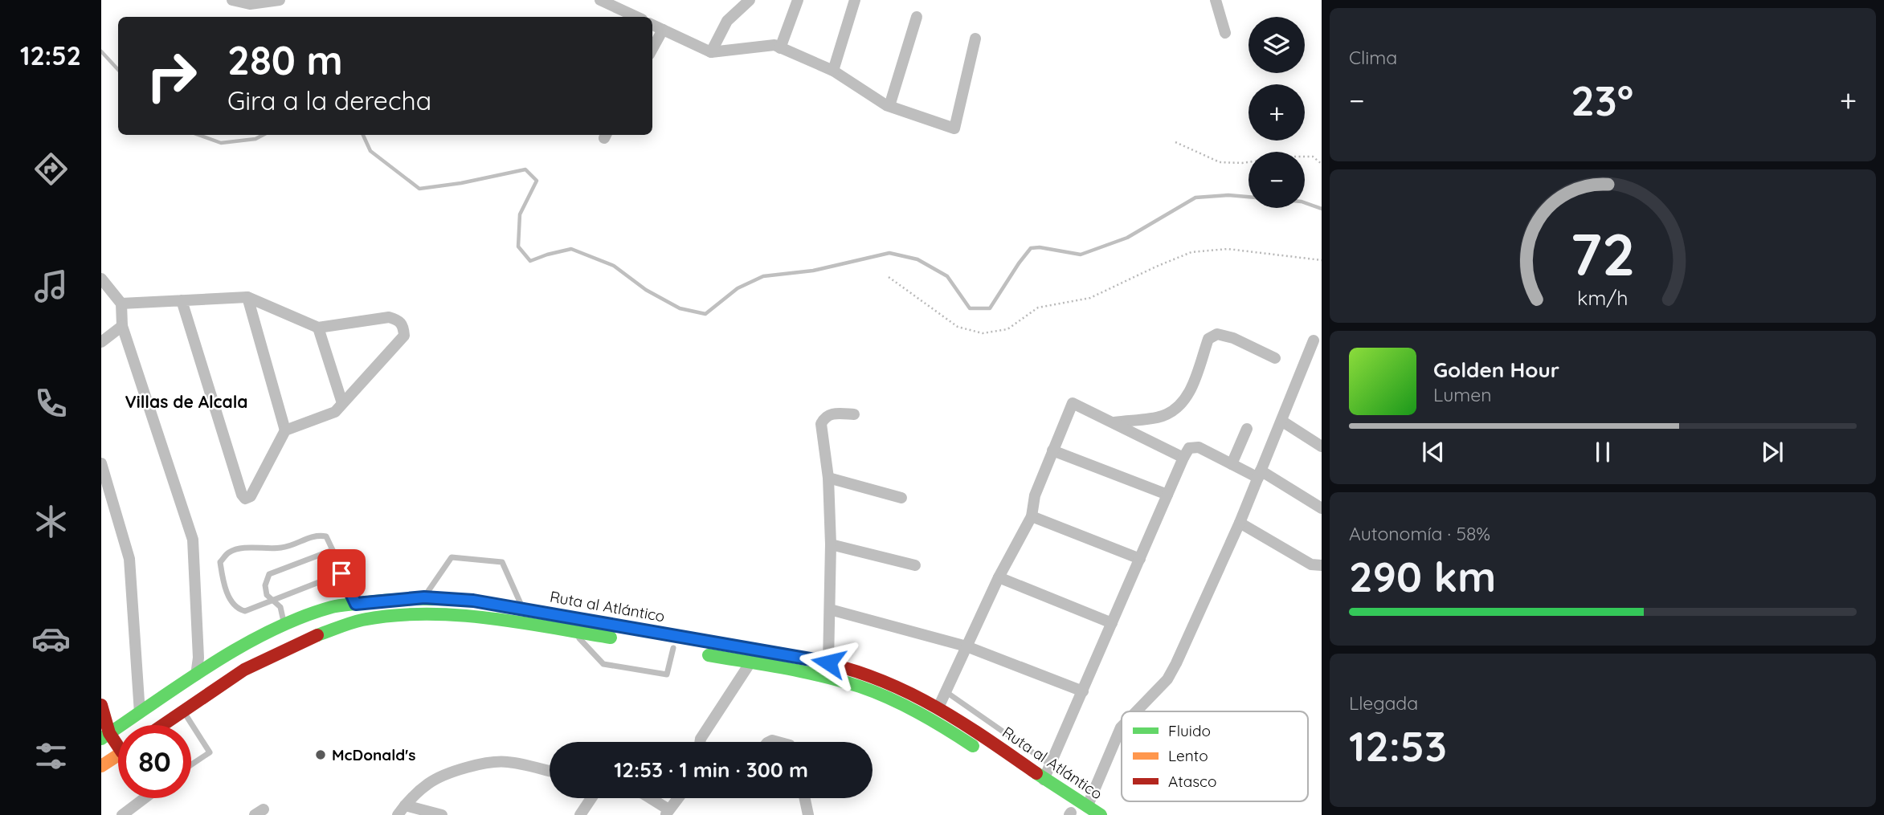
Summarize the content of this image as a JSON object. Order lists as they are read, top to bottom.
{
  "streets": {
    "main road": ["Ruta al Atlántico"]
  },
  "districts": ["Villas de Alcala"],
  "places": ["McDonald's"],
  "legend": ["Fluido", "Lento", "Atasco"],
  "page": {
    "tabs": "12:52",
    "tile": [
      "Clima",
      ["Autonomía · 58%", "290 km"],
      ["Llegada", "12:53"]
    ],
    "map_buttons": ["+", "−"],
    "turn": ["280 m", "Gira a la derecha"],
    "heat": ["−", "23°", "+"],
    "song": ["Golden Hour", "Lumen"],
    "limit": "80",
    "trip": "12:53 · 1 min · 300 m",
    "gauge": ["72", "km/h"]
  }
}
